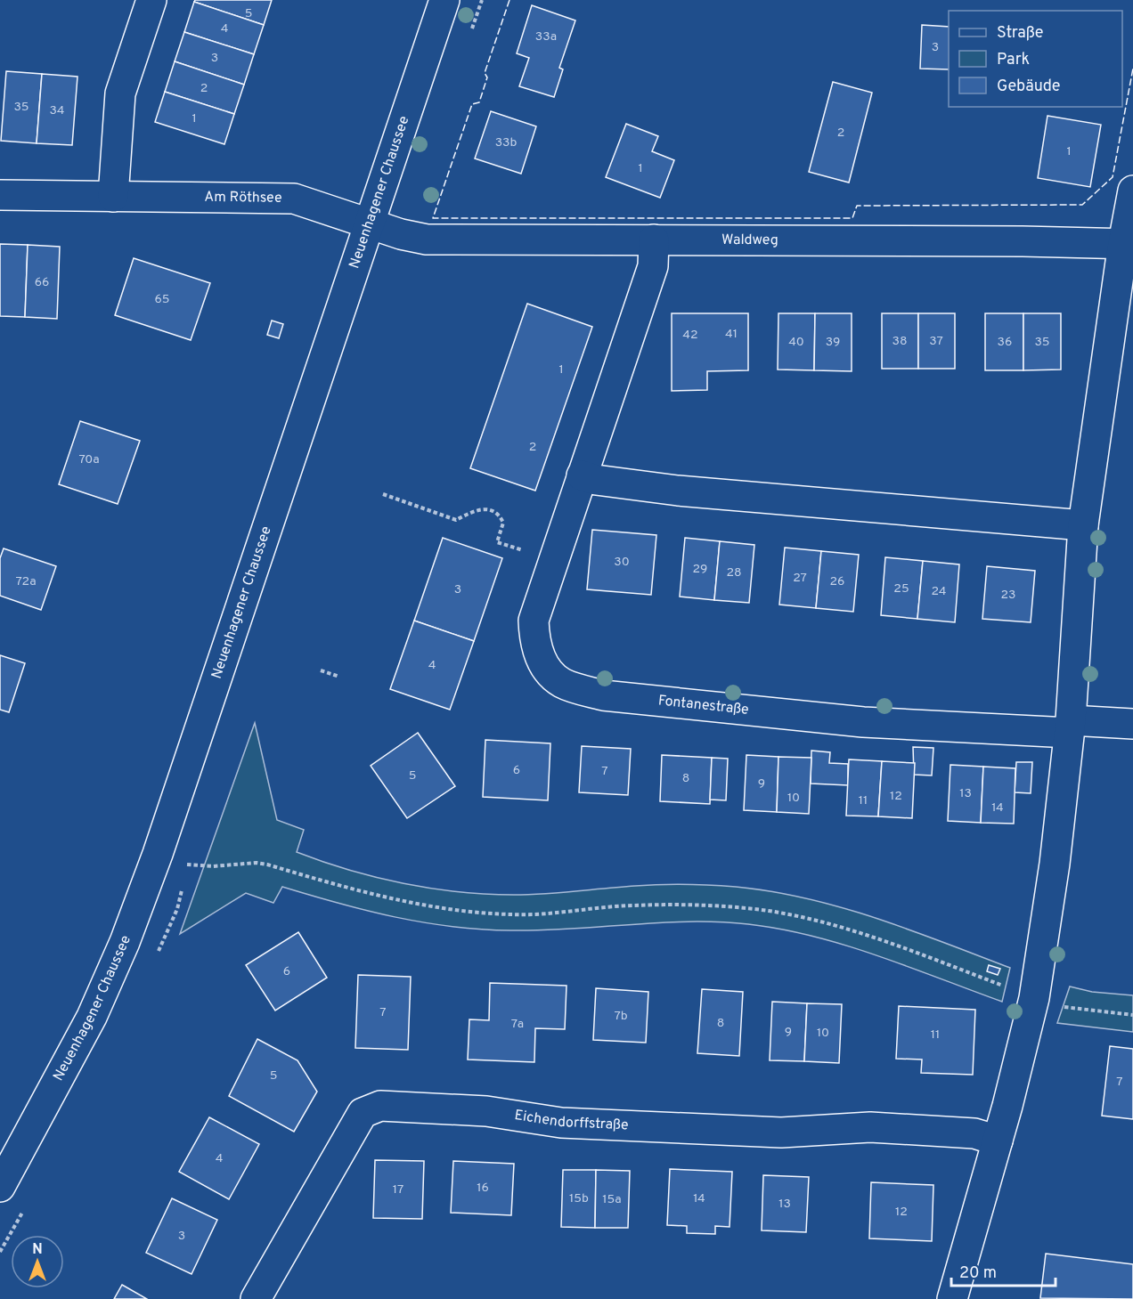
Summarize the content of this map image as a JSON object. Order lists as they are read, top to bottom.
{
  "streets": {
    "street": [
      "Neuenhagener Chaussee",
      "Am Röthsee",
      "Waldweg",
      "Fontanestraße",
      "Eichendorffstraße"
    ]
  },
  "crossings": [
    ["Neuenhagener Chaussee", "Am Röthsee"],
    ["Neuenhagener Chaussee", "Waldweg"],
    ["Am Röthsee", "Waldweg"],
    ["Waldweg", "Fontanestraße"]
  ],
  "house_numbers": [
    "5",
    "4",
    "33a",
    "3",
    "3",
    "2",
    "35",
    "34",
    "1",
    "2",
    "33b",
    "1",
    "1",
    "66",
    "65",
    "41",
    "42",
    "38",
    "37",
    "40",
    "39",
    "36",
    "35",
    "1",
    "2",
    "70a",
    "30",
    "29",
    "28",
    "27",
    "72a",
    "26",
    "25",
    "3",
    "24",
    "23",
    "4",
    "6",
    "7",
    "5",
    "8",
    "9",
    "13",
    "12",
    "10",
    "11",
    "14",
    "6",
    "7",
    "7b",
    "8",
    "7a",
    "9",
    "10",
    "11",
    "5",
    "7",
    "4",
    "16",
    "17",
    "15b",
    "14",
    "15a",
    "13",
    "12",
    "3"
  ],
  "legend": ["Straße", "Park", "Gebäude"],
  "scale_bar": "20 m",
  "north": "top"
}
